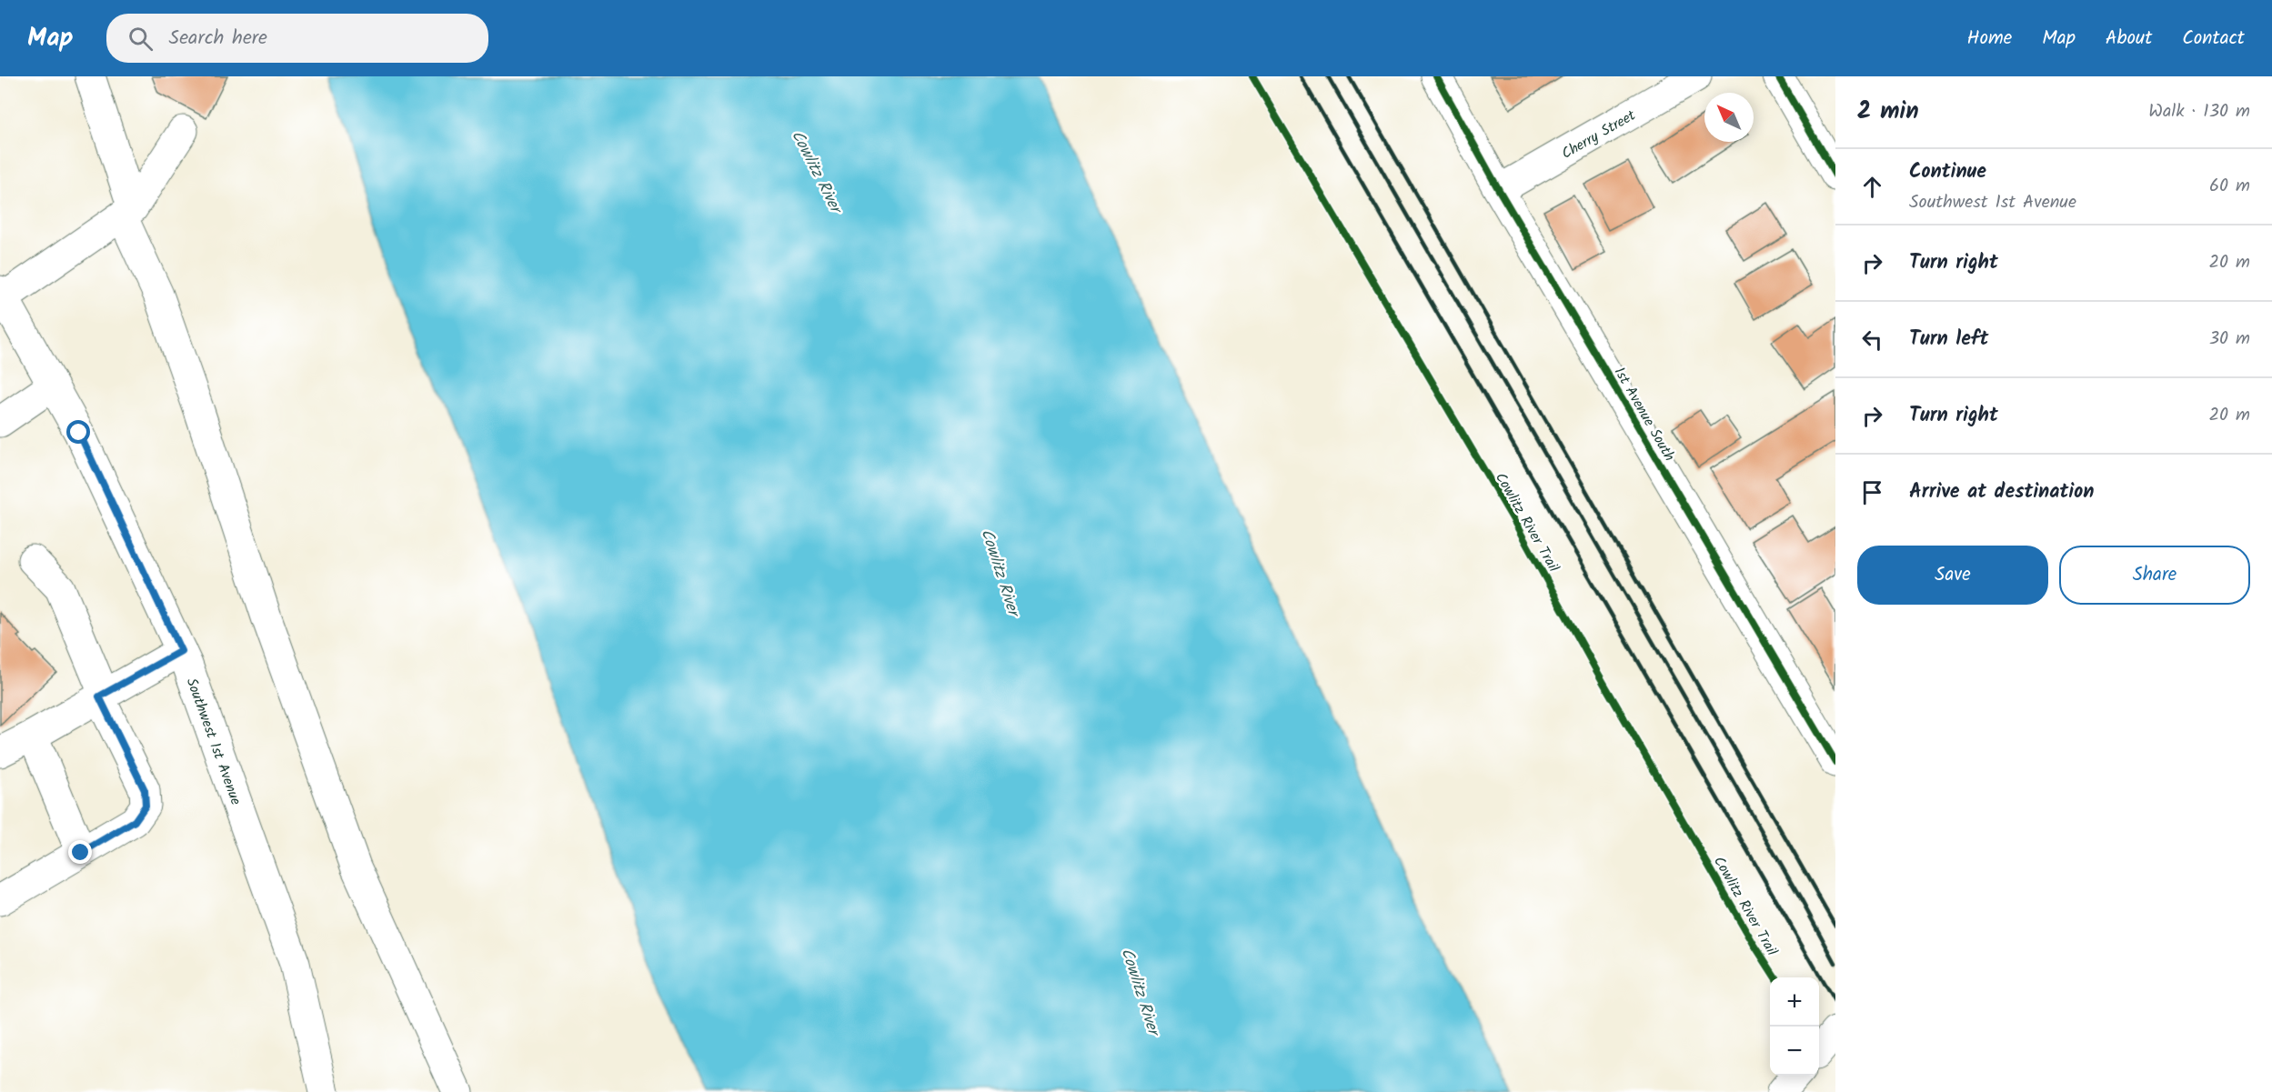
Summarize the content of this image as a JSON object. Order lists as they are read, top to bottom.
{
  "streets": {
    "street": ["Cherry Street", "1st Avenue South", "Southwest 1st Avenue"],
    "cycle path": ["Cowlitz River Trail"]
  },
  "crossings": [
    ["Cherry Street", "1st Avenue South"]
  ],
  "water": ["Cowlitz River"],
  "north": "top left",
  "page": {
    "header": "Map",
    "search": "Search here",
    "nav": [
      "Home",
      "Map",
      "About",
      "Contact"
    ],
    "heading": ["2 min", "Walk · 130 m"],
    "list": [
      ["Continue", "Southwest 1st Avenue", "60 m"],
      ["Turn right", "20 m"],
      ["Turn left", "30 m"],
      ["Turn right", "20 m"],
      "Arrive at destination"
    ],
    "buttons": ["Save", "Share"],
    "map_buttons": ["+", "−"]
  }
}
